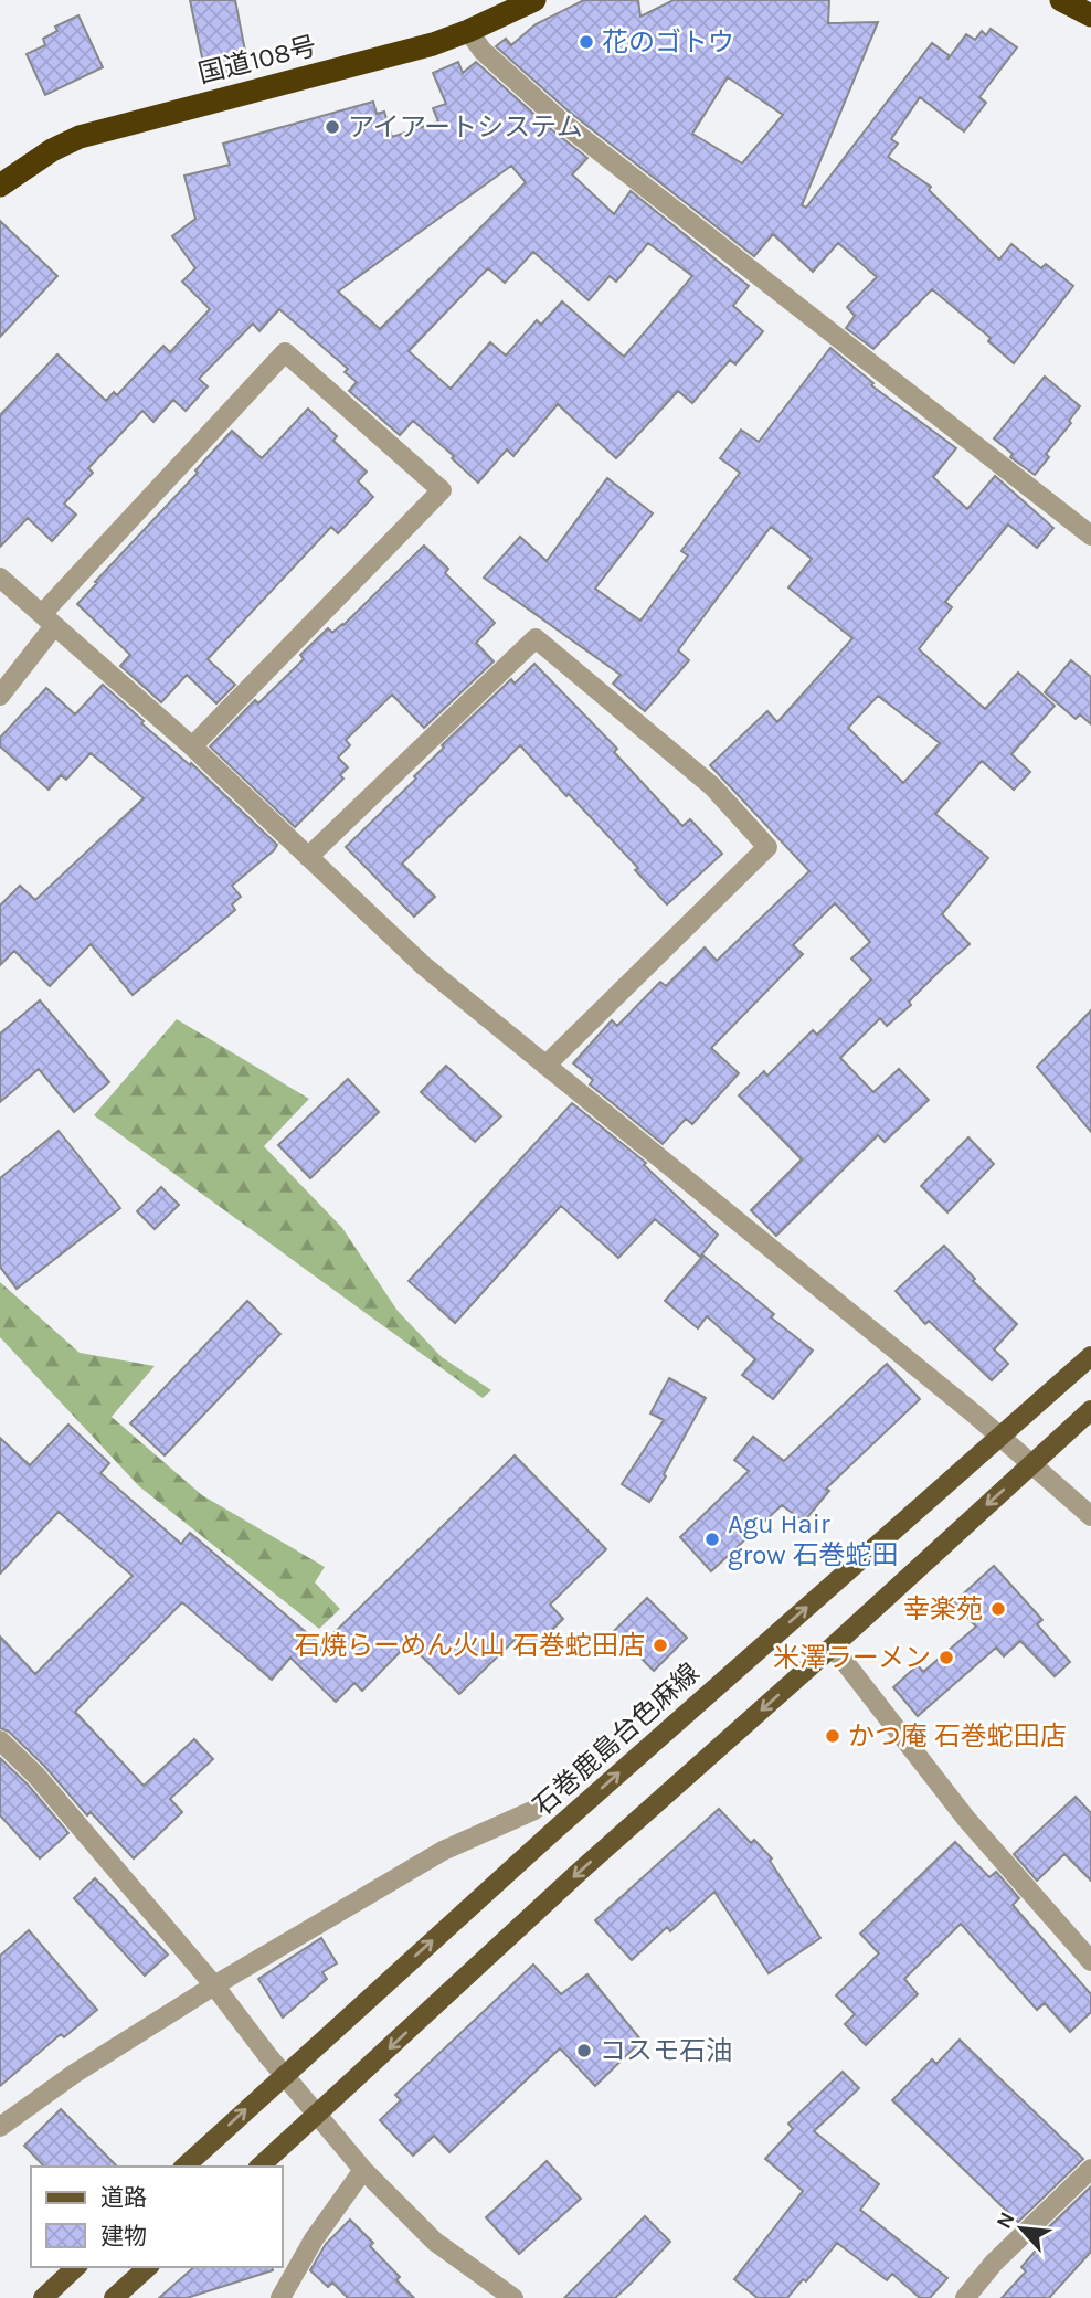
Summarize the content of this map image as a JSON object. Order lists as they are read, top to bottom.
{
  "streets": {
    "highway": ["国道108号"],
    "main road": ["石巻鹿島台色麻線"]
  },
  "places": [
    "花のゴトウ",
    "アイアートシステム",
    "Agu Hair grow 石巻蛇田",
    "幸楽苑",
    "石焼らーめん火山 石巻蛇田店",
    "米澤ラーメン",
    "かつ庵 石巻蛇田店",
    "コスモ石油"
  ],
  "legend": ["道路", "建物"],
  "north": "top left"
}
